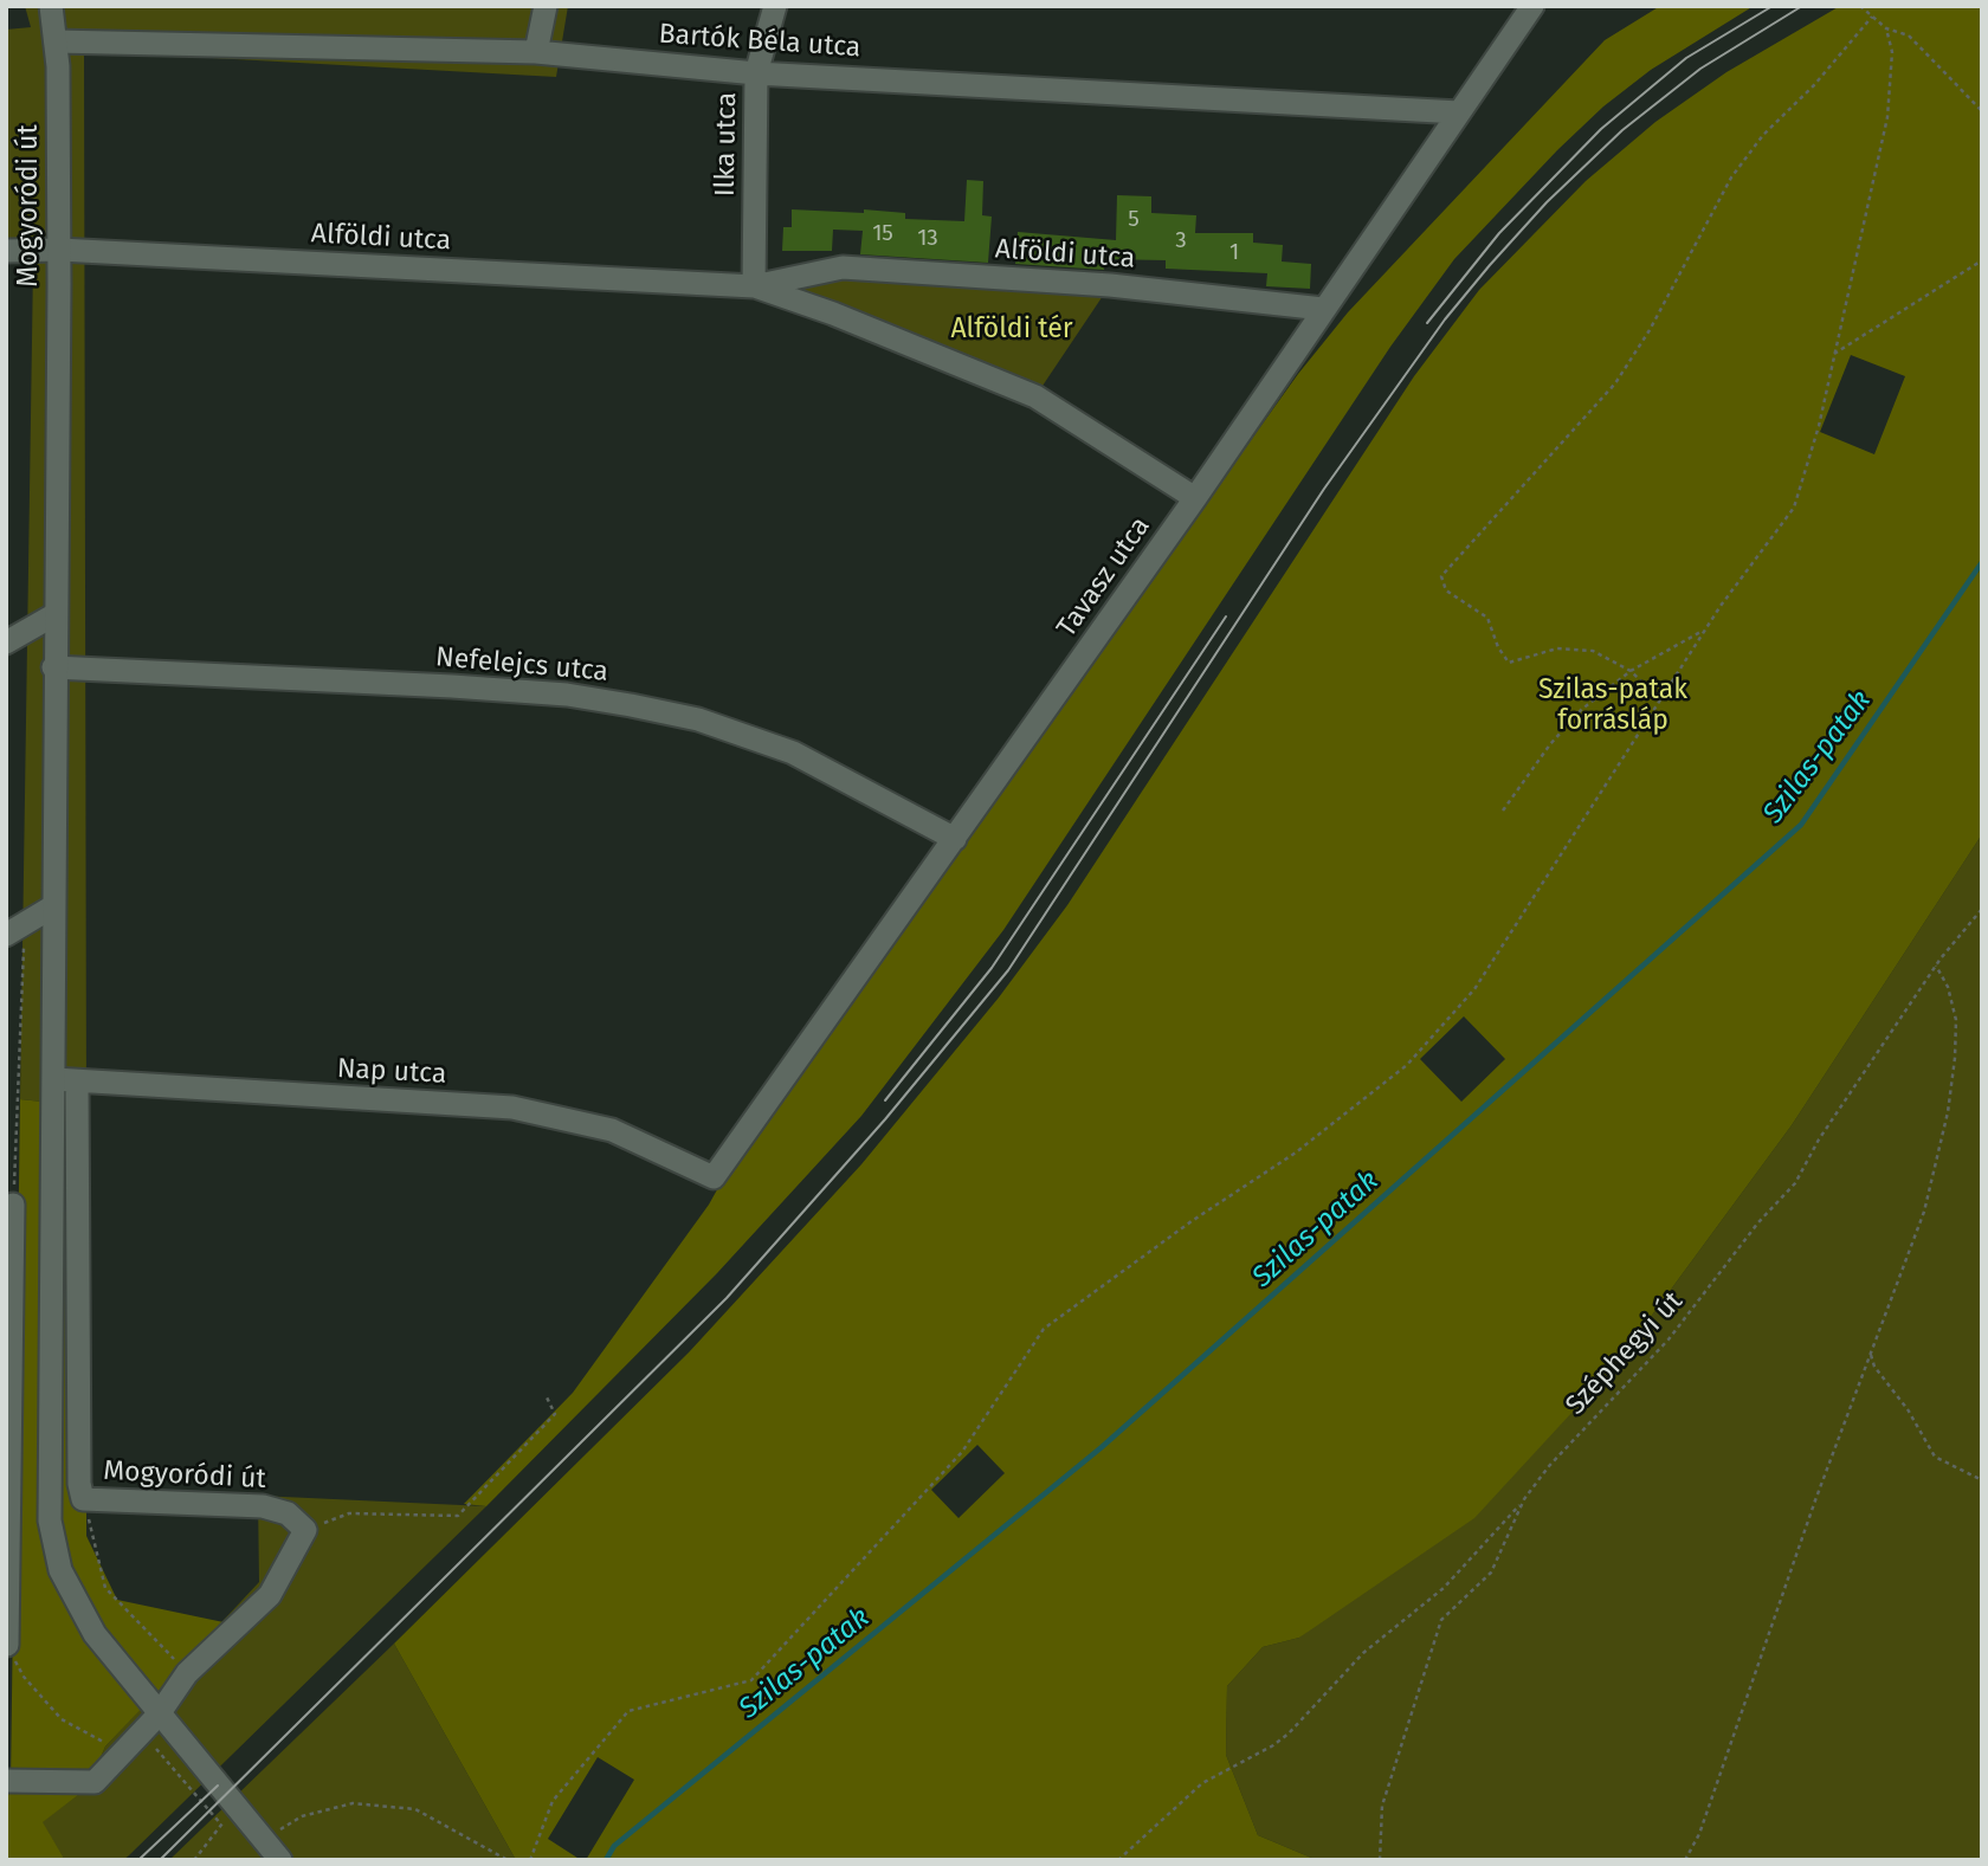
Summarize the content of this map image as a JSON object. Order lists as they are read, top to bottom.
{
  "streets": {
    "street": [
      "Bartók Béla utca",
      "Ilka utca",
      "Mogyoródi út",
      "Alföldi utca",
      "Tavasz utca",
      "Nefelejcs utca",
      "Nap utca"
    ],
    "path": ["Széphegyi út"]
  },
  "crossings": [
    ["Bartók Béla utca", "Ilka utca"],
    ["Bartók Béla utca", "Mogyoródi út"],
    ["Bartók Béla utca", "Tavasz utca"],
    ["Ilka utca", "Alföldi utca"],
    ["Mogyoródi út", "Alföldi utca"],
    ["Mogyoródi út", "Nefelejcs utca"],
    ["Mogyoródi út", "Nap utca"],
    ["Alföldi utca", "Tavasz utca"],
    ["Tavasz utca", "Nefelejcs utca"],
    ["Tavasz utca", "Nap utca"]
  ],
  "water": ["Szilas-patak"],
  "parks": ["Alföldi tér", "Szilas-patak forrásláp"],
  "house_numbers": [
    "5",
    "15",
    "13",
    "3",
    "1"
  ]
}
